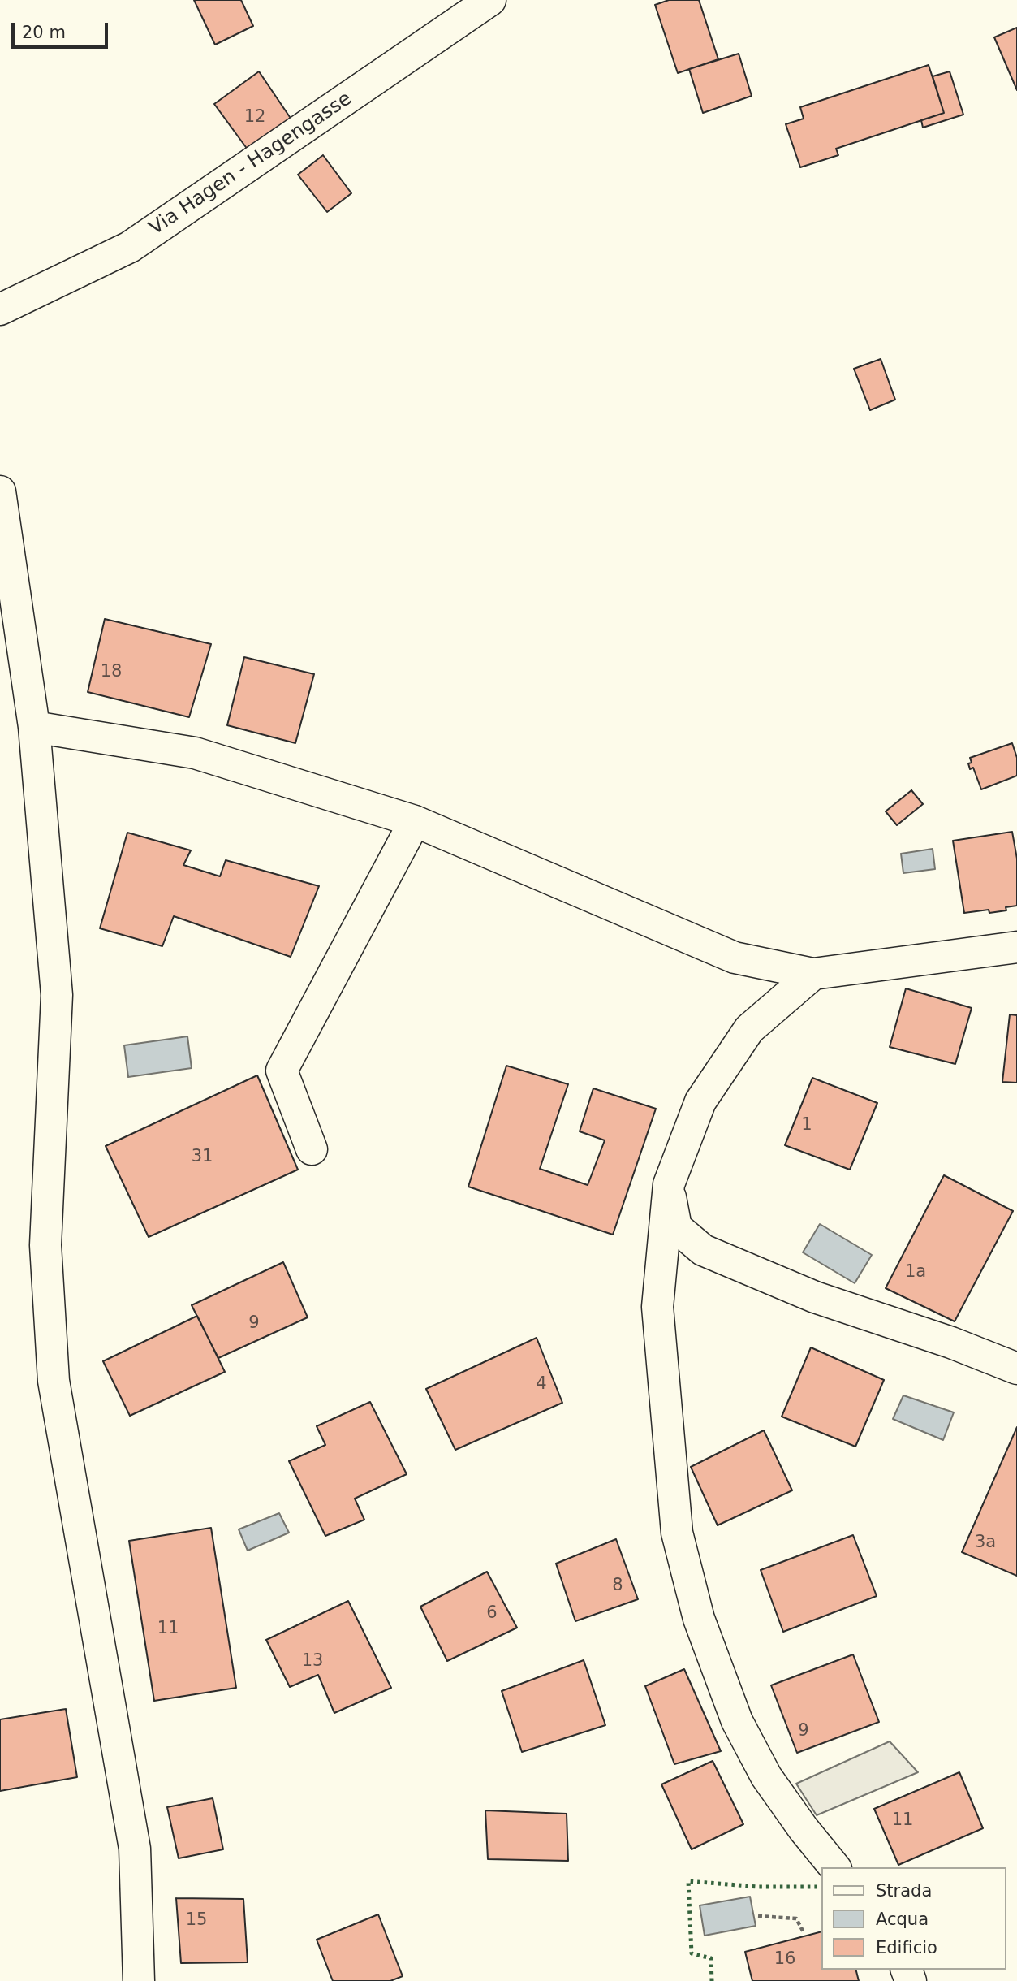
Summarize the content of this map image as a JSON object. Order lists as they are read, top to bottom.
{
  "streets": {
    "street": ["Via Hagen - Hagengasse"]
  },
  "house_numbers": [
    "12",
    "18",
    "1",
    "31",
    "1a",
    "9",
    "4",
    "3a",
    "8",
    "6",
    "11",
    "13",
    "9",
    "11",
    "15",
    "16"
  ],
  "legend": ["Strada", "Acqua", "Edificio"],
  "scale_bar": "20 m"
}
